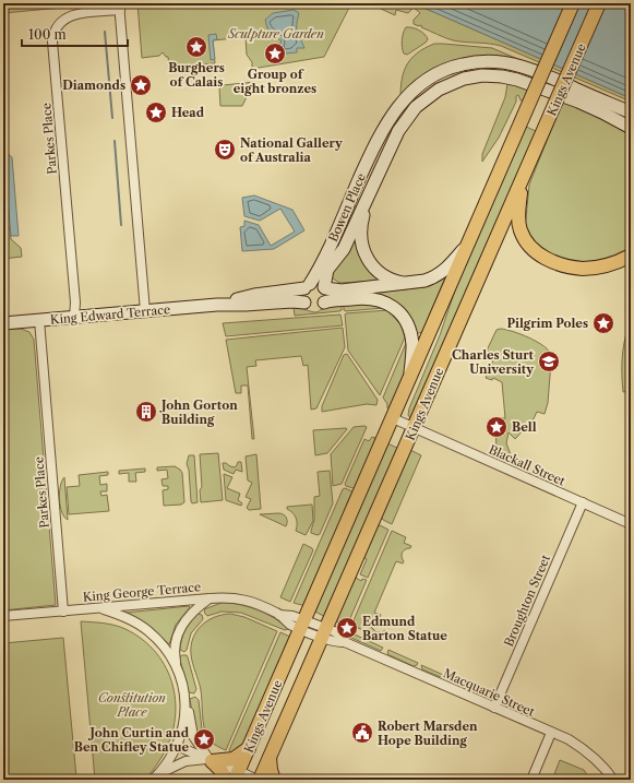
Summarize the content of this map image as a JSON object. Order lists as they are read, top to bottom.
{
  "streets": {
    "main road": ["Kings Avenue", "Bowen Place", "King Edward Terrace"],
    "street": [
      "Parkes Place",
      "Blackall Street",
      "King George Terrace",
      "Broughton Street",
      "Macquarie Street"
    ]
  },
  "crossings": [
    ["Kings Avenue", "King Edward Terrace"],
    ["Kings Avenue", "Blackall Street"],
    ["Kings Avenue", "King George Terrace"],
    ["Kings Avenue", "Macquarie Street"],
    ["Parkes Place", "King Edward Terrace"],
    ["Parkes Place", "King George Terrace"],
    ["Bowen Place", "King Edward Terrace"],
    ["Blackall Street", "Broughton Street"],
    ["King George Terrace", "Macquarie Street"],
    ["Broughton Street", "Macquarie Street"]
  ],
  "parks": ["Sculpture Garden", "Constitution Place"],
  "places": {
    "place": [
      "Burghers of Calais",
      "Group of eight bronzes",
      "Diamonds",
      "Head",
      "Pilgrim Poles",
      "Bell",
      "Edmund Barton Statue",
      "John Curtin and Ben Chifley Statue"
    ],
    "theatre": ["National Gallery of Australia"],
    "school or university": ["Charles Sturt University"],
    "building": ["John Gorton Building"],
    "public building": ["Robert Marsden Hope Building"]
  },
  "scale_bar": "100 m"
}
